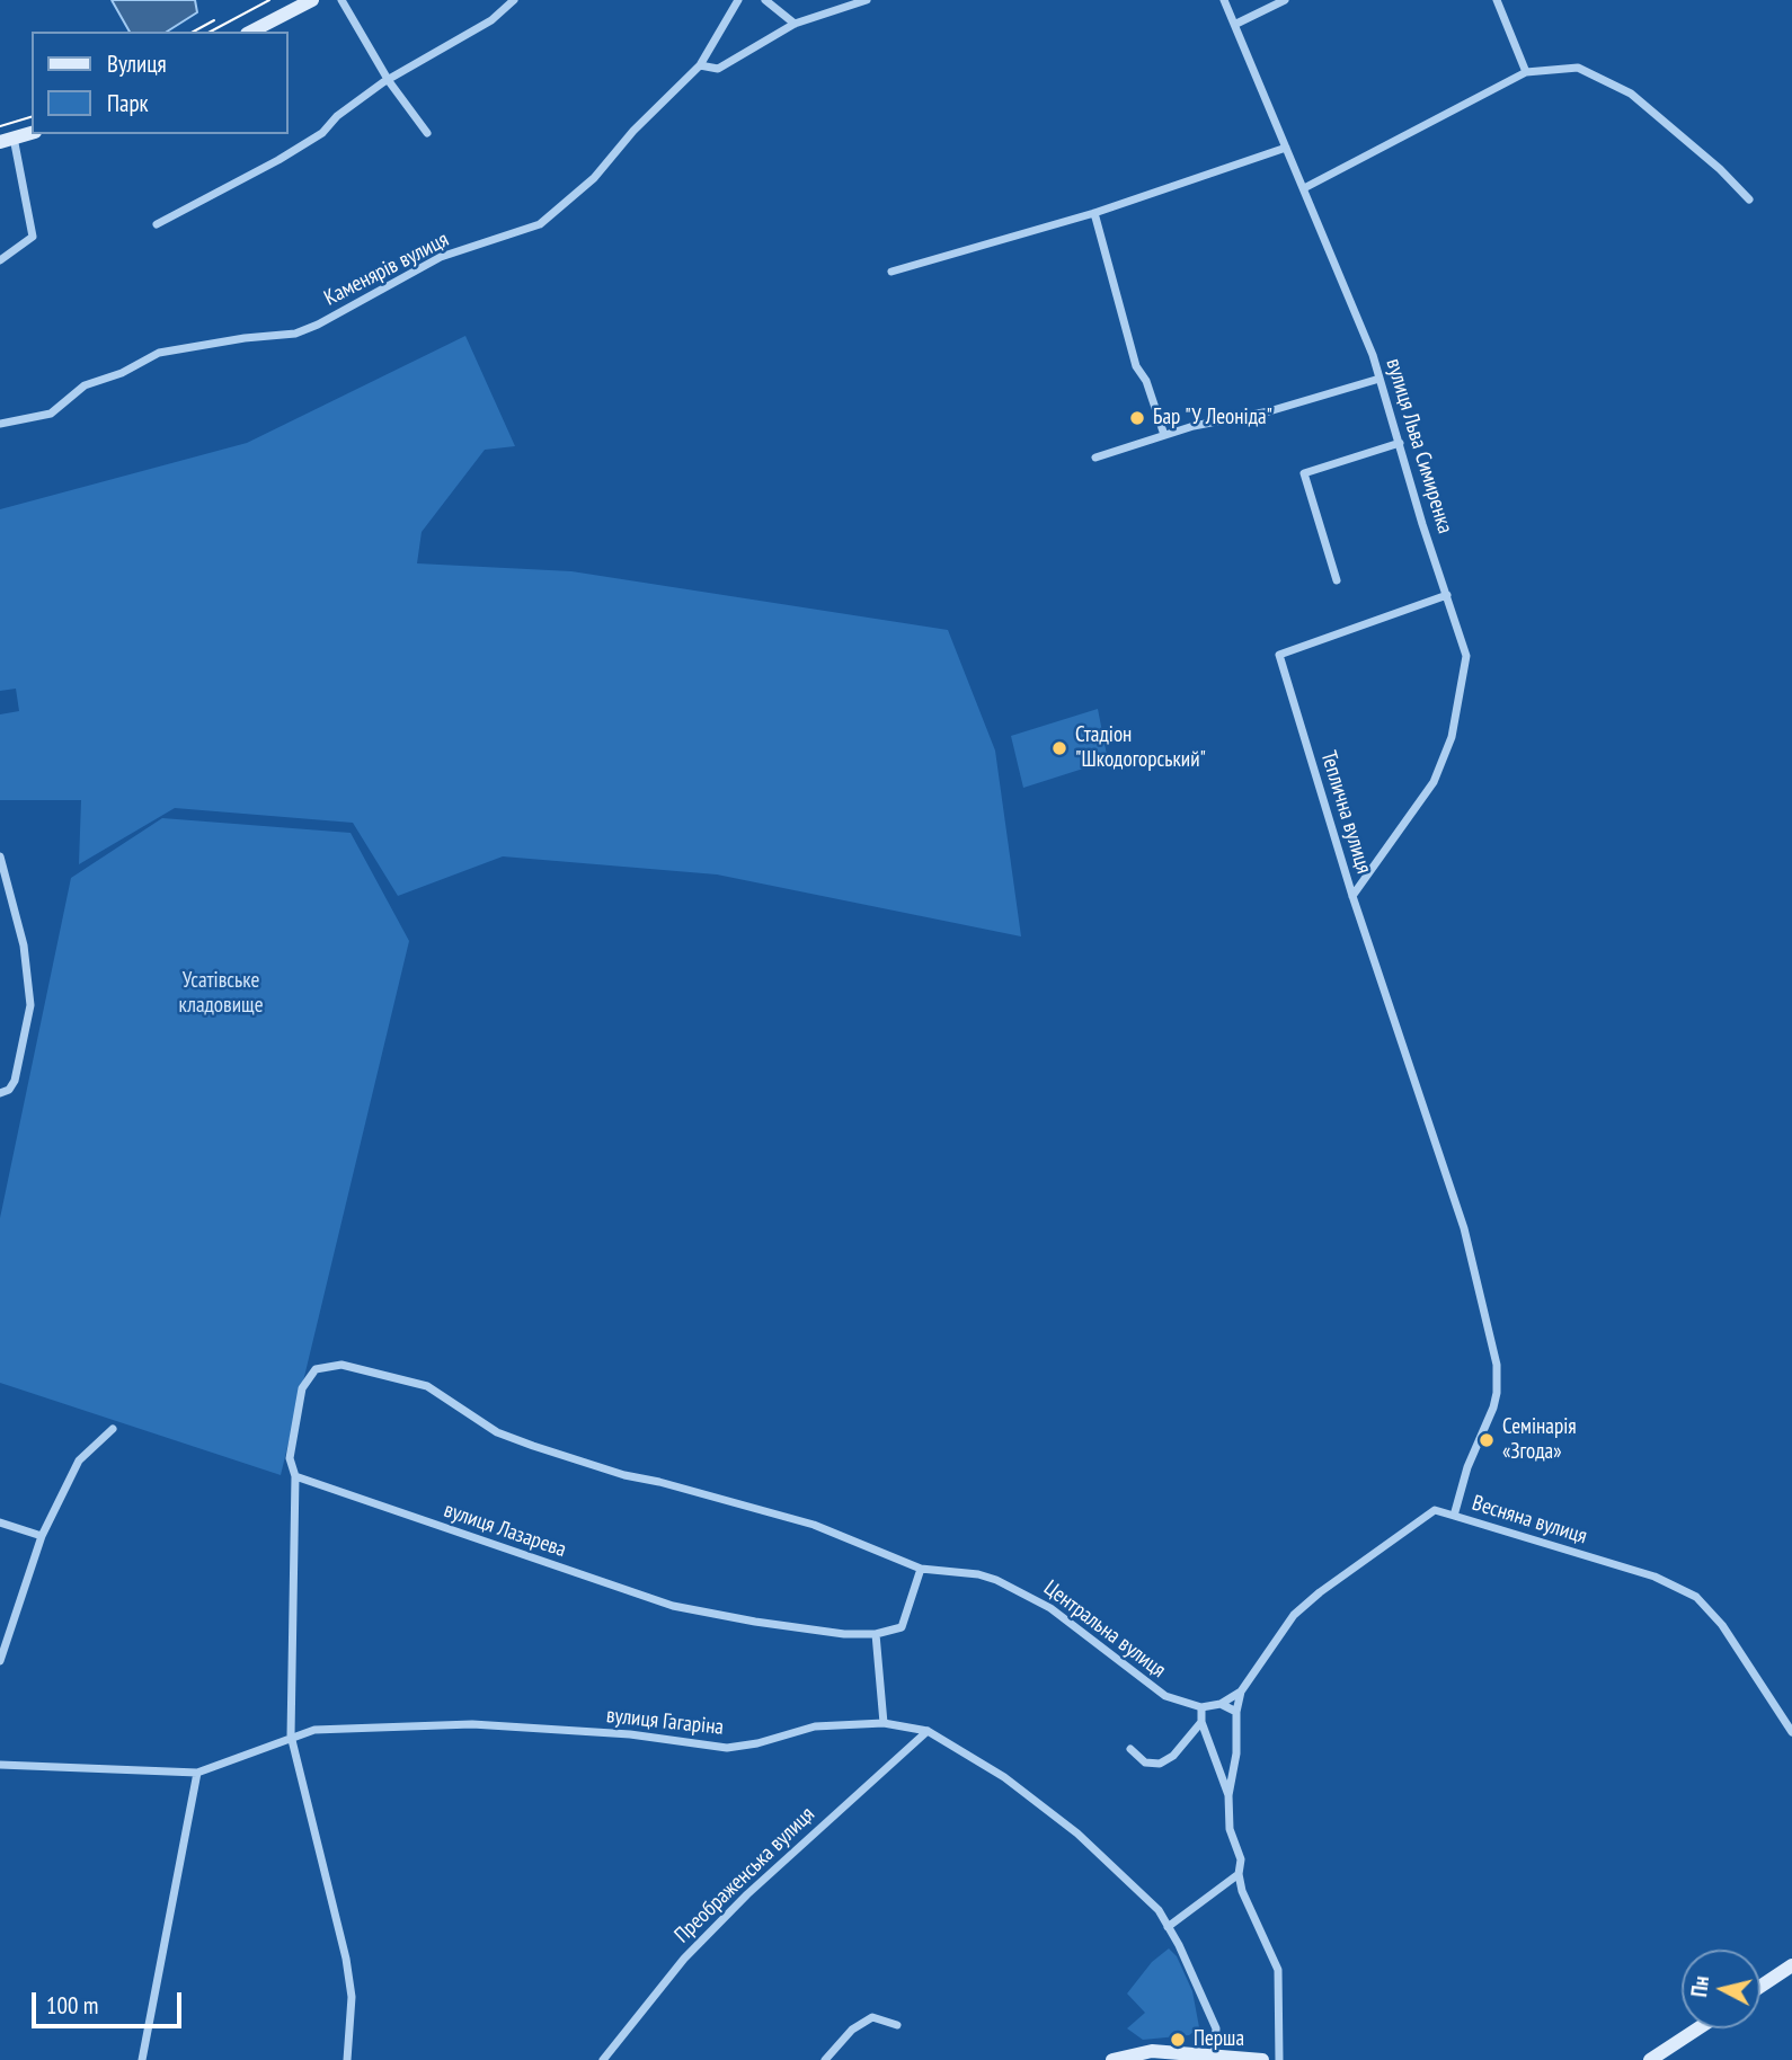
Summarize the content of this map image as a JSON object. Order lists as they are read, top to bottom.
{
  "streets": {
    "street": [
      "Каменярів вулиця",
      "вулиця Льва Симиренка",
      "Теплична вулиця",
      "Весняна вулиця",
      "вулиця Лазарева",
      "Центральна вулиця",
      "вулиця Гагаріна",
      "Преображенська вулиця"
    ]
  },
  "crossings": [
    ["вулиця Льва Симиренка", "Теплична вулиця"],
    ["Теплична вулиця", "Весняна вулиця"],
    ["вулиця Лазарева", "Центральна вулиця"],
    ["вулиця Гагаріна", "Преображенська вулиця"]
  ],
  "parks": ["Усатівське кладовище"],
  "places": [
    "Бар \"У Леоніда\"",
    "Стадіон \"Шкодогорський\"",
    "Семінарія «Згода»",
    "Перша"
  ],
  "legend": ["Вулиця", "Парк"],
  "scale_bar": "100 m",
  "north": "left"
}
